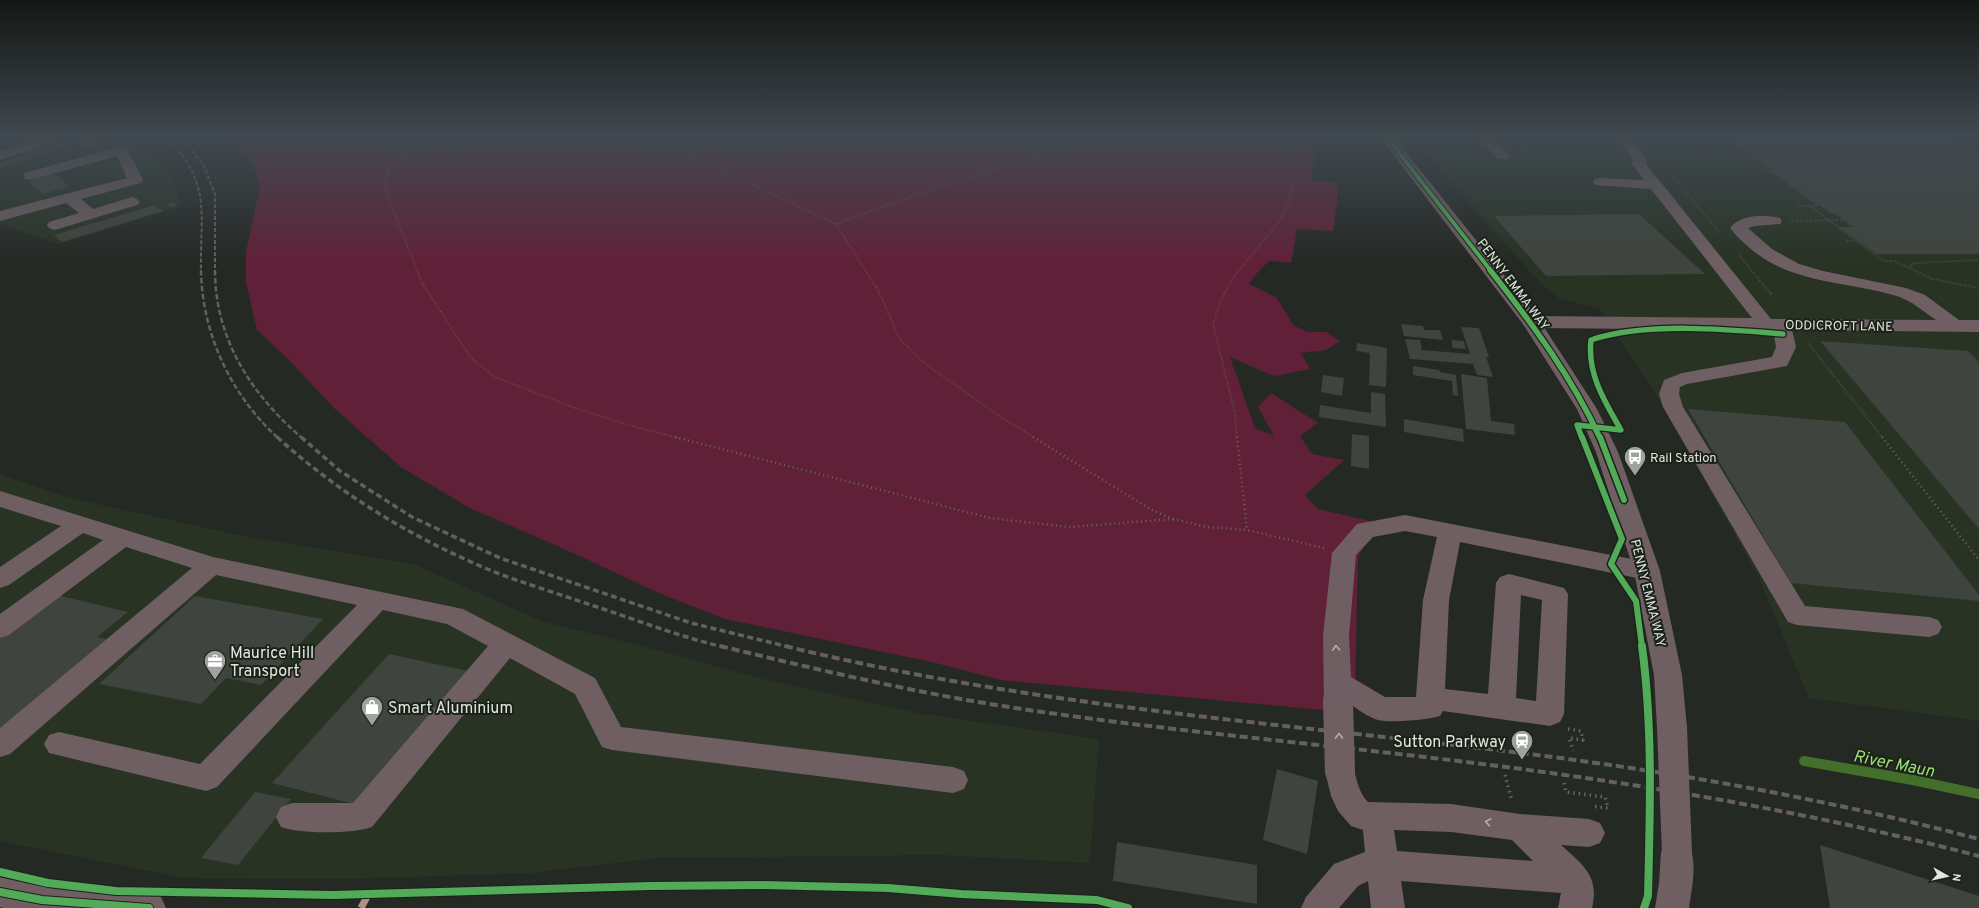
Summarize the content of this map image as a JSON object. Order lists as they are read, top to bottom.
{
  "streets": {
    "main road": ["PENNY EMMA WAY"],
    "street": ["ODDICROFT LANE"]
  },
  "crossings": [
    ["PENNY EMMA WAY", "ODDICROFT LANE"]
  ],
  "water": ["River Maun"],
  "places": {
    "bus stop": ["Rail Station"],
    "office": ["Maurice Hill Transport"],
    "shop": ["Smart Aluminium"],
    "station": ["Sutton Parkway"]
  },
  "north": "right"
}
